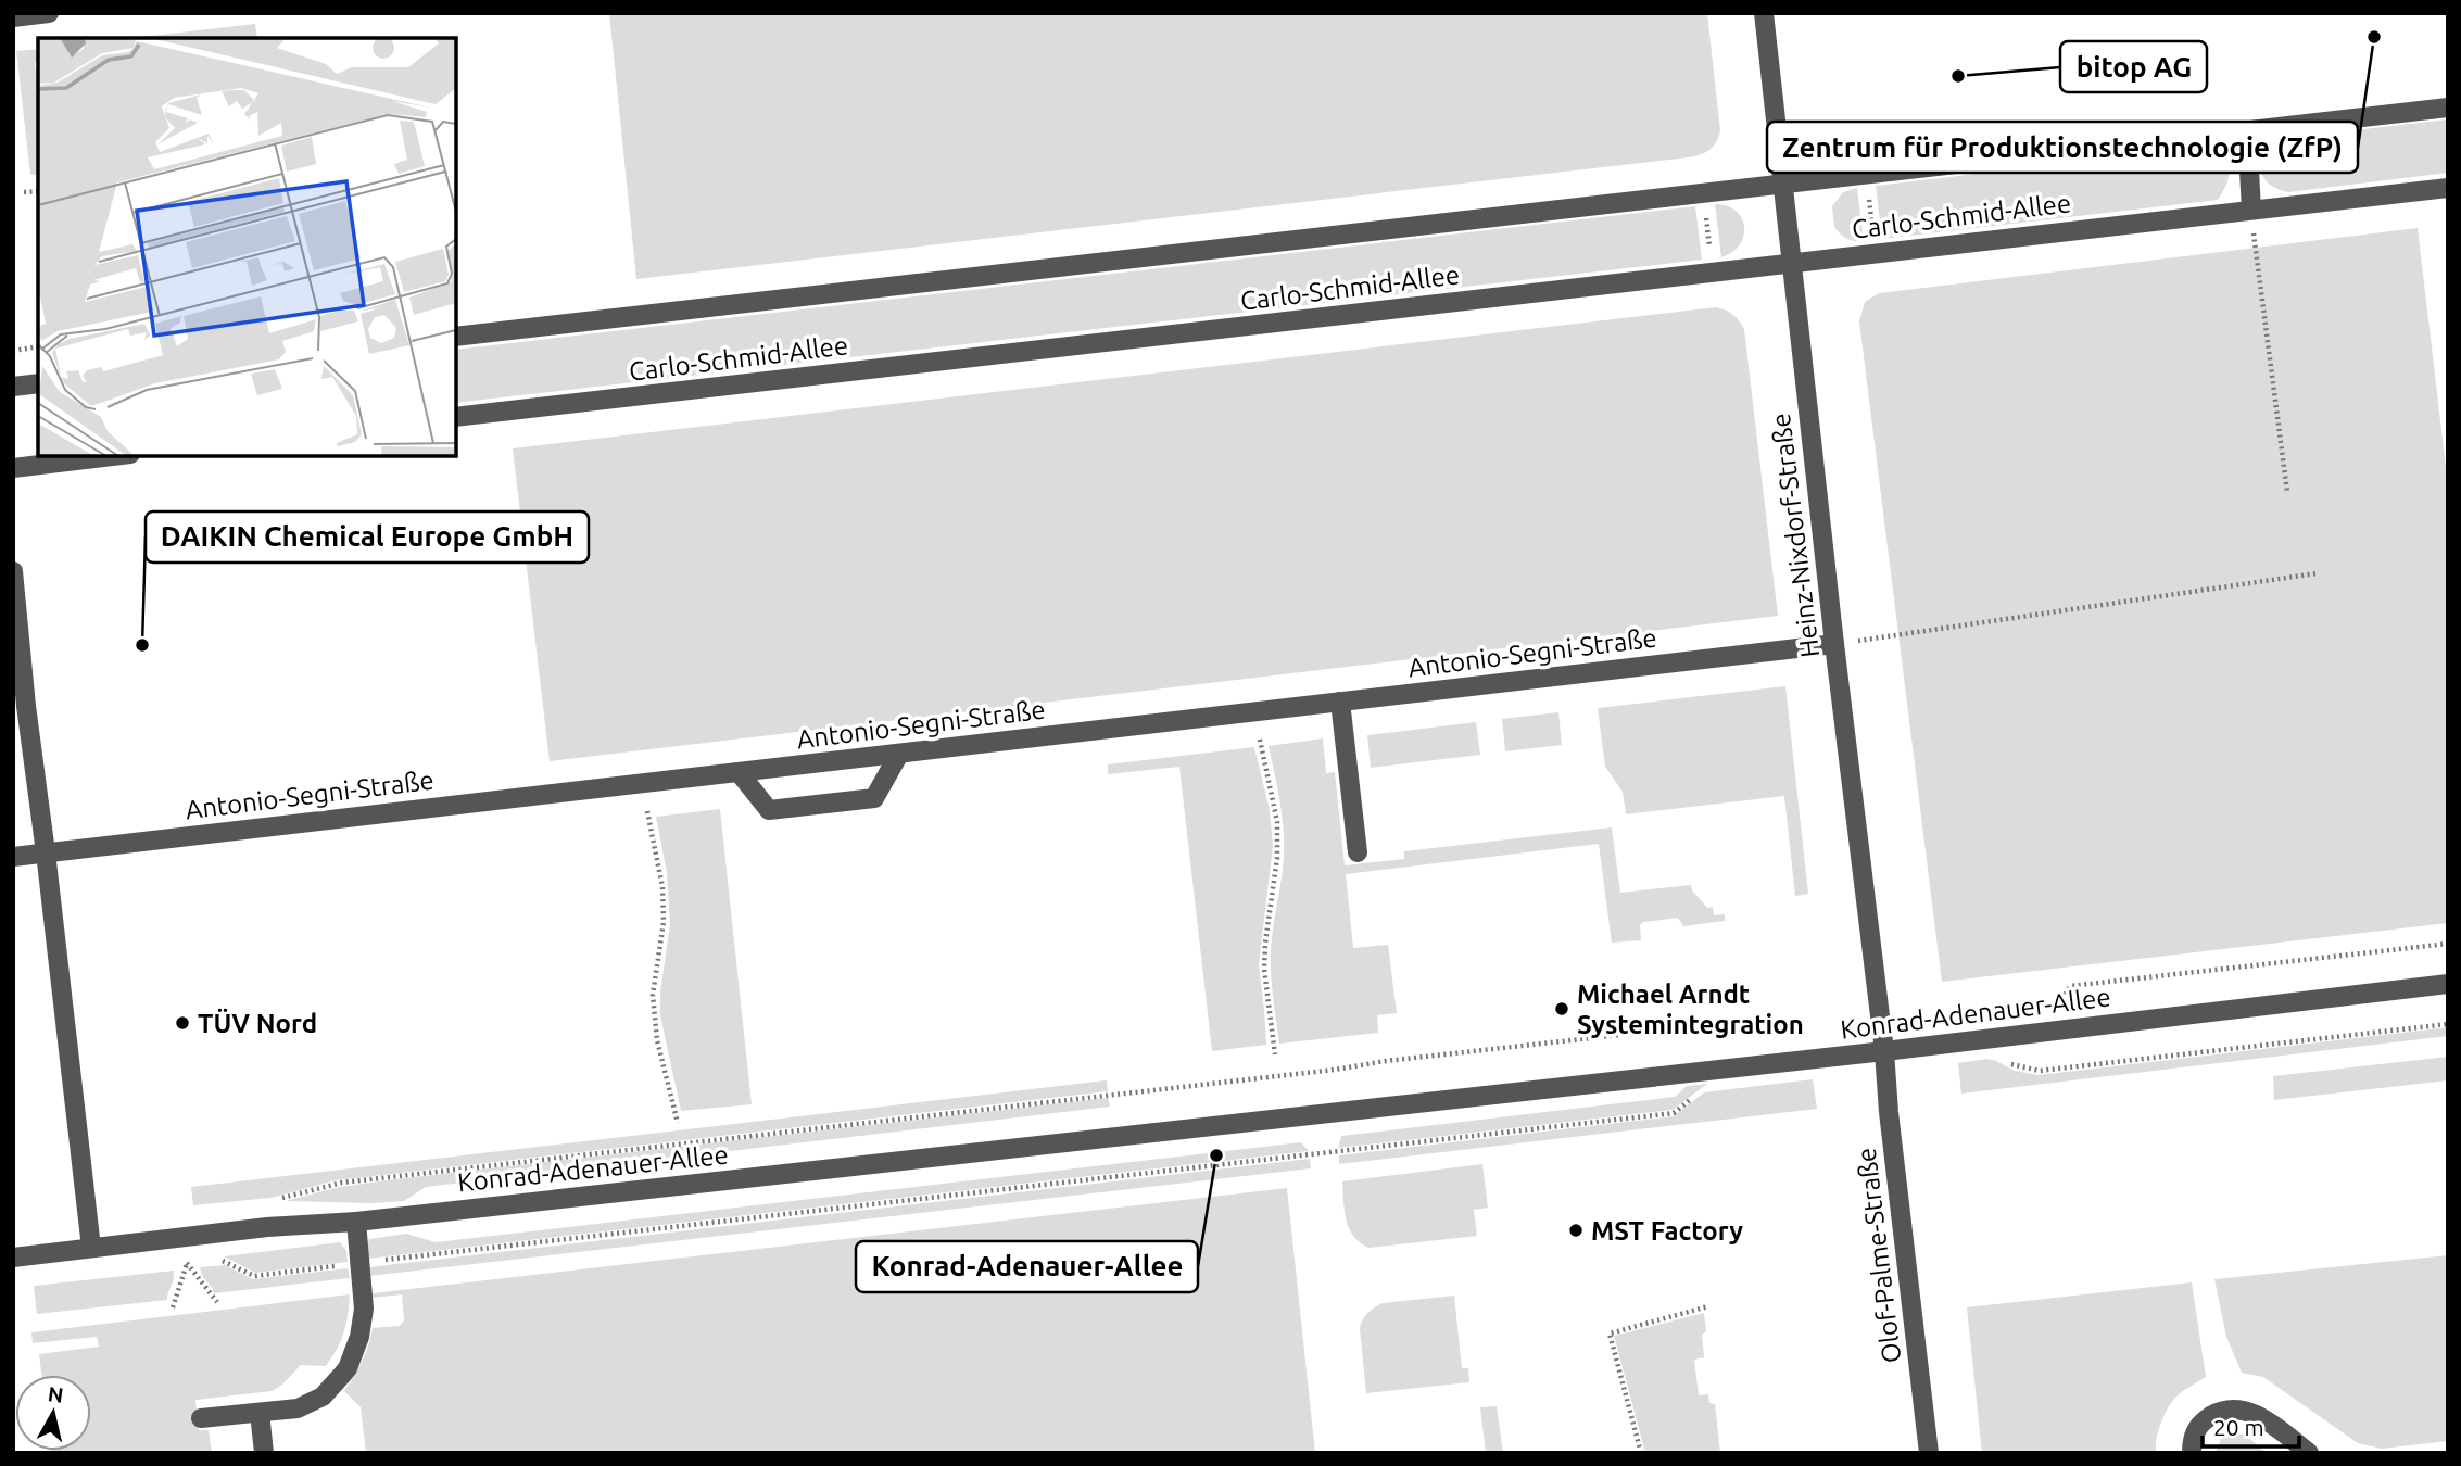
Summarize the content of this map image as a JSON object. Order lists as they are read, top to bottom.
{
  "streets": {
    "street": [
      "Carlo-Schmid-Allee",
      "Heinz-Nixdorf-Straße",
      "Antonio-Segni-Straße",
      "Konrad-Adenauer-Allee",
      "Olof-Palme-Straße"
    ]
  },
  "crossings": [
    ["Carlo-Schmid-Allee", "Heinz-Nixdorf-Straße"],
    ["Heinz-Nixdorf-Straße", "Antonio-Segni-Straße"],
    ["Heinz-Nixdorf-Straße", "Konrad-Adenauer-Allee"],
    ["Heinz-Nixdorf-Straße", "Olof-Palme-Straße"],
    ["Konrad-Adenauer-Allee", "Olof-Palme-Straße"]
  ],
  "places": [
    "Zentrum für Produktionstechnologie (ZfP)",
    "bitop AG",
    "DAIKIN Chemical Europe GmbH",
    "Michael Arndt Systemintegration",
    "TÜV Nord",
    "Konrad-Adenauer-Allee",
    "MST Factory"
  ],
  "scale_bar": "20 m",
  "north": "top"
}
